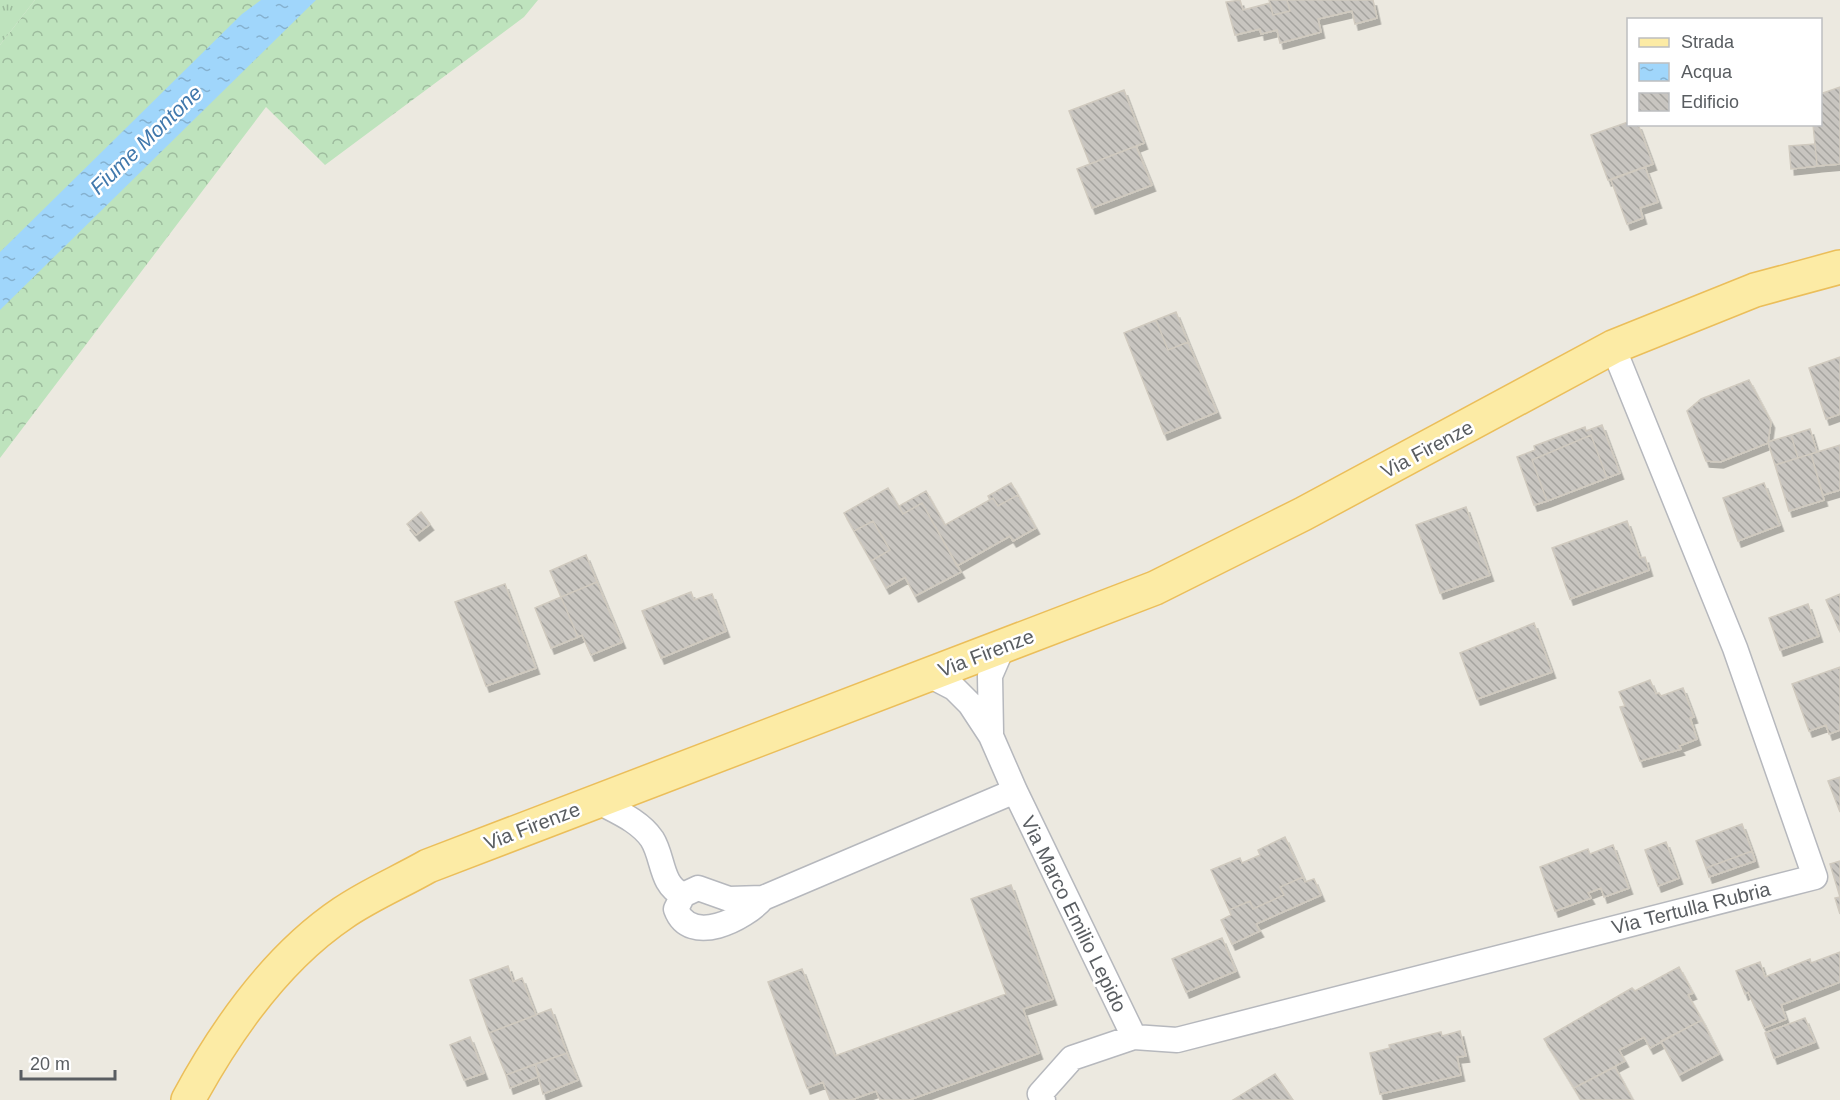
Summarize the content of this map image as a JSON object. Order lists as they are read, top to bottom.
{
  "streets": {
    "main road": ["Via Firenze"],
    "street": ["Via Tertulla Rubria", "Via Marco Emilio Lepido"]
  },
  "crossings": [
    ["Via Firenze", "Via Tertulla Rubria"],
    ["Via Firenze", "Via Marco Emilio Lepido"],
    ["Via Tertulla Rubria", "Via Marco Emilio Lepido"]
  ],
  "water": ["Fiume Montone"],
  "legend": ["Strada", "Acqua", "Edificio"],
  "scale_bar": "20 m"
}
